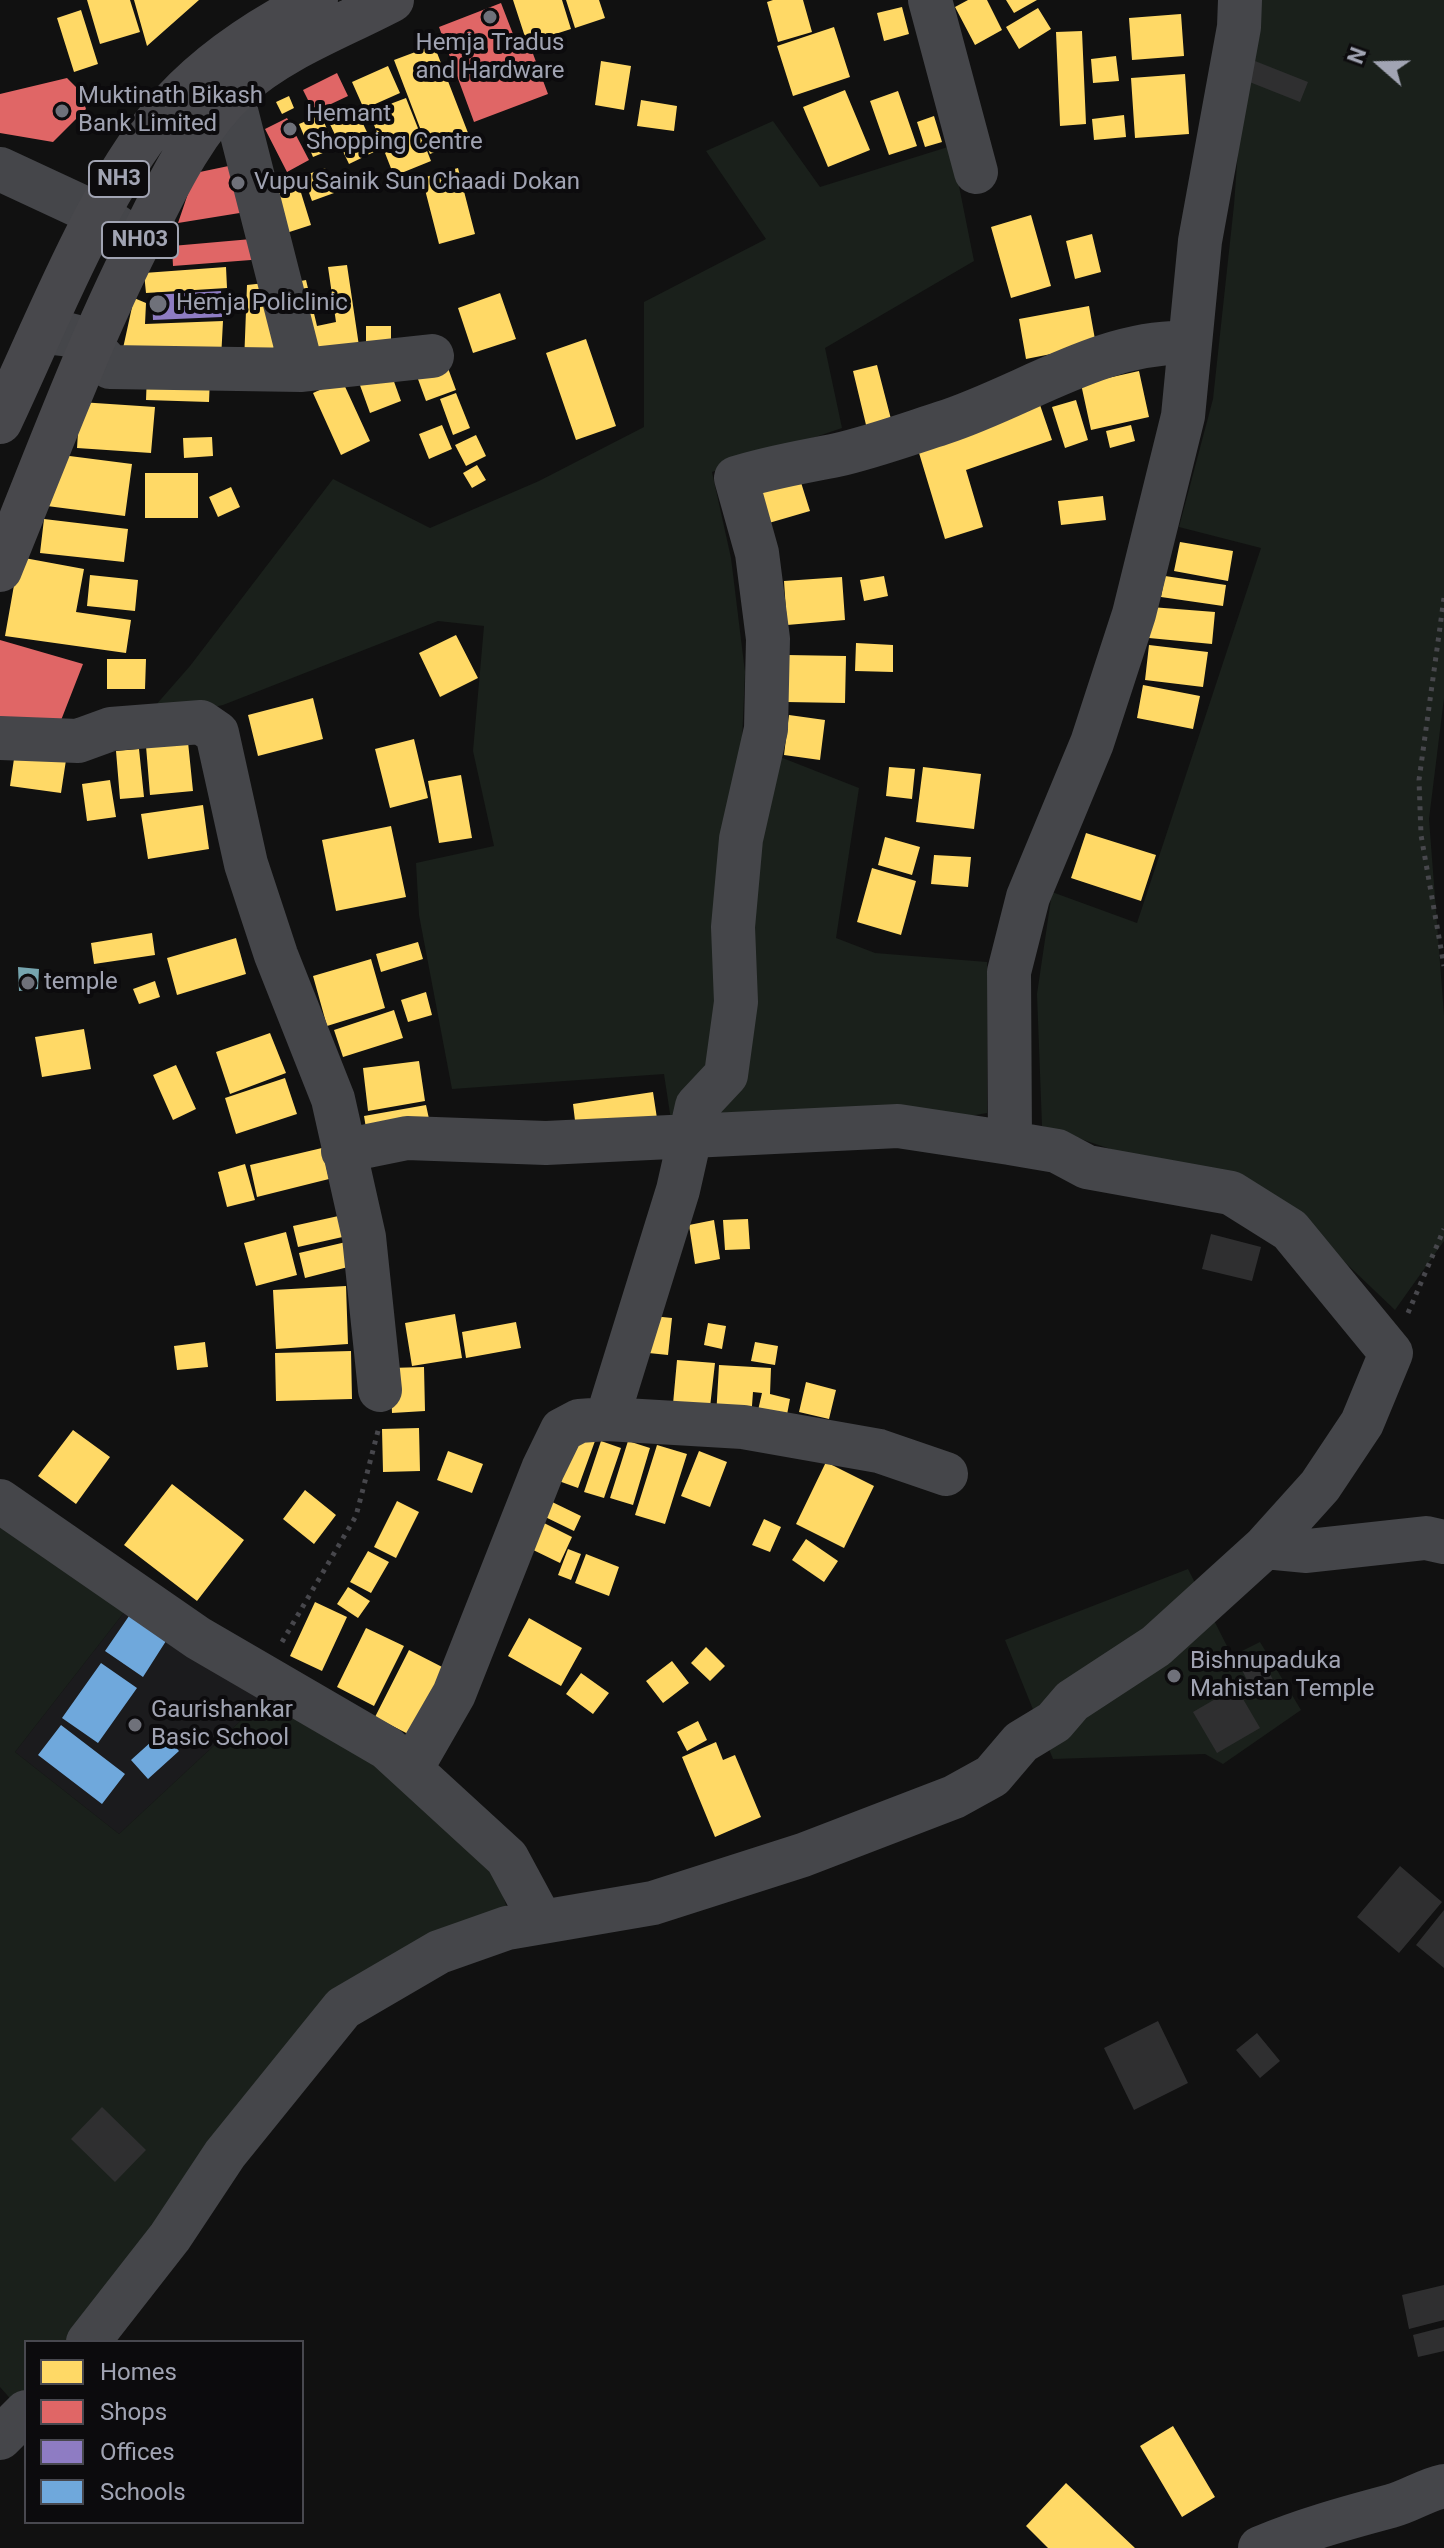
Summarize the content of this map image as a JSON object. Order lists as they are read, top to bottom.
{
  "streets": {
    "highway": ["NH3", "NH03"]
  },
  "places": [
    "Hemja Tradus and Hardware",
    "Muktinath Bikash Bank Limited",
    "Hemant Shopping Centre",
    "Vupu Sainik Sun Chaadi Dokan",
    "Hemja Policlinic",
    "temple",
    "Bishnupaduka Mahistan Temple",
    "Gaurishankar Basic School"
  ],
  "legend": [
    "Homes",
    "Shops",
    "Offices",
    "Schools"
  ],
  "north": "left"
}
